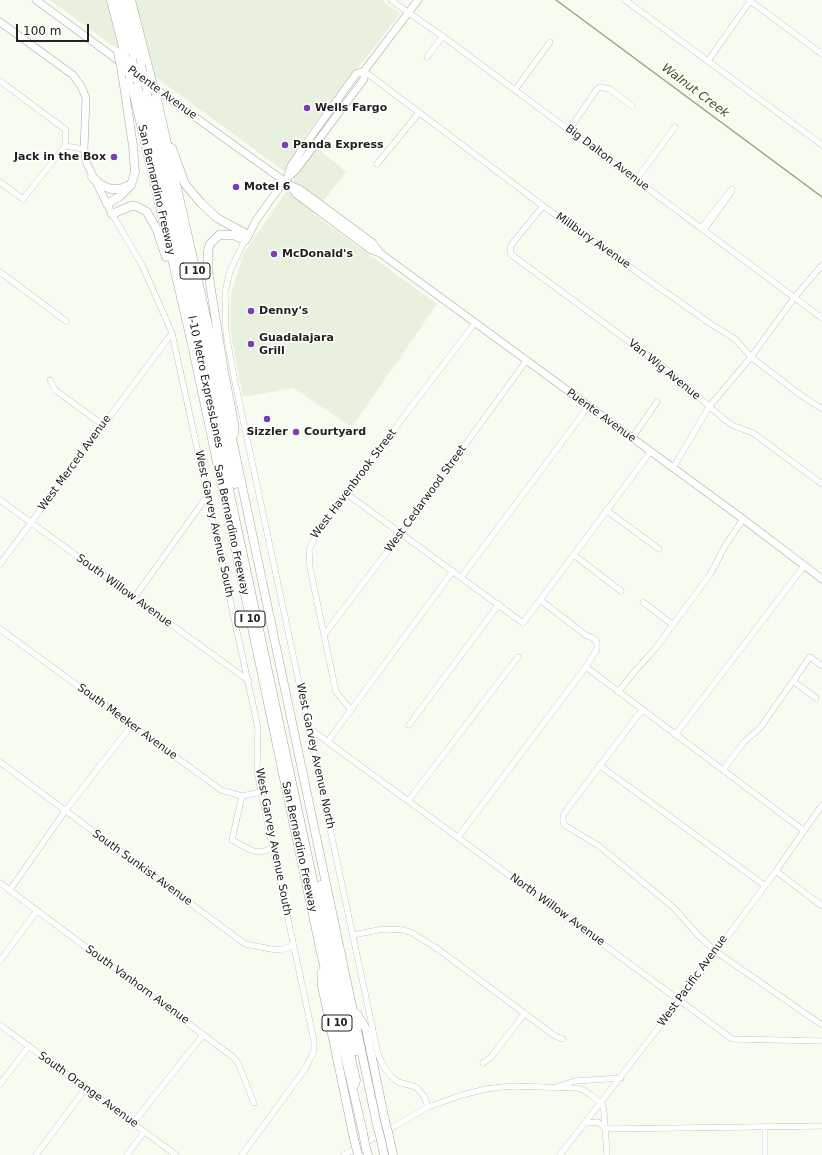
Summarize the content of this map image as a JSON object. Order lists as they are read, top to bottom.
{
  "streets": {
    "highway": ["San Bernardino Freeway", "I 10", "I-10 Metro ExpressLanes"],
    "main road": ["Puente Avenue", "West Garvey Avenue South"],
    "street": [
      "Big Dalton Avenue",
      "Millbury Avenue",
      "Van Wig Avenue",
      "West Merced Avenue",
      "West Havenbrook Street",
      "West Cedarwood Street",
      "South Willow Avenue",
      "South Meeker Avenue",
      "West Garvey Avenue North",
      "South Sunkist Avenue",
      "North Willow Avenue",
      "West Pacific Avenue",
      "South Vanhorn Avenue",
      "South Orange Avenue"
    ]
  },
  "crossings": [
    ["Puente Avenue", "West Havenbrook Street"],
    ["Puente Avenue", "West Cedarwood Street"],
    ["San Bernardino Freeway", "I-10 Metro ExpressLanes"],
    ["Millbury Avenue", "Van Wig Avenue"],
    ["West Merced Avenue", "West Garvey Avenue South"],
    ["West Merced Avenue", "South Willow Avenue"],
    ["West Havenbrook Street", "West Cedarwood Street"],
    ["West Garvey Avenue South", "South Willow Avenue"],
    ["West Garvey Avenue South", "South Meeker Avenue"],
    ["West Garvey Avenue South", "South Sunkist Avenue"],
    ["West Garvey Avenue North", "North Willow Avenue"],
    ["North Willow Avenue", "West Pacific Avenue"]
  ],
  "water": ["Walnut Creek"],
  "places": [
    "Wells Fargo",
    "Panda Express",
    "Jack in the Box",
    "Motel 6",
    "McDonald's",
    "Denny's",
    "Guadalajara Grill",
    "Sizzler",
    "Courtyard"
  ],
  "scale_bar": "100 m"
}
